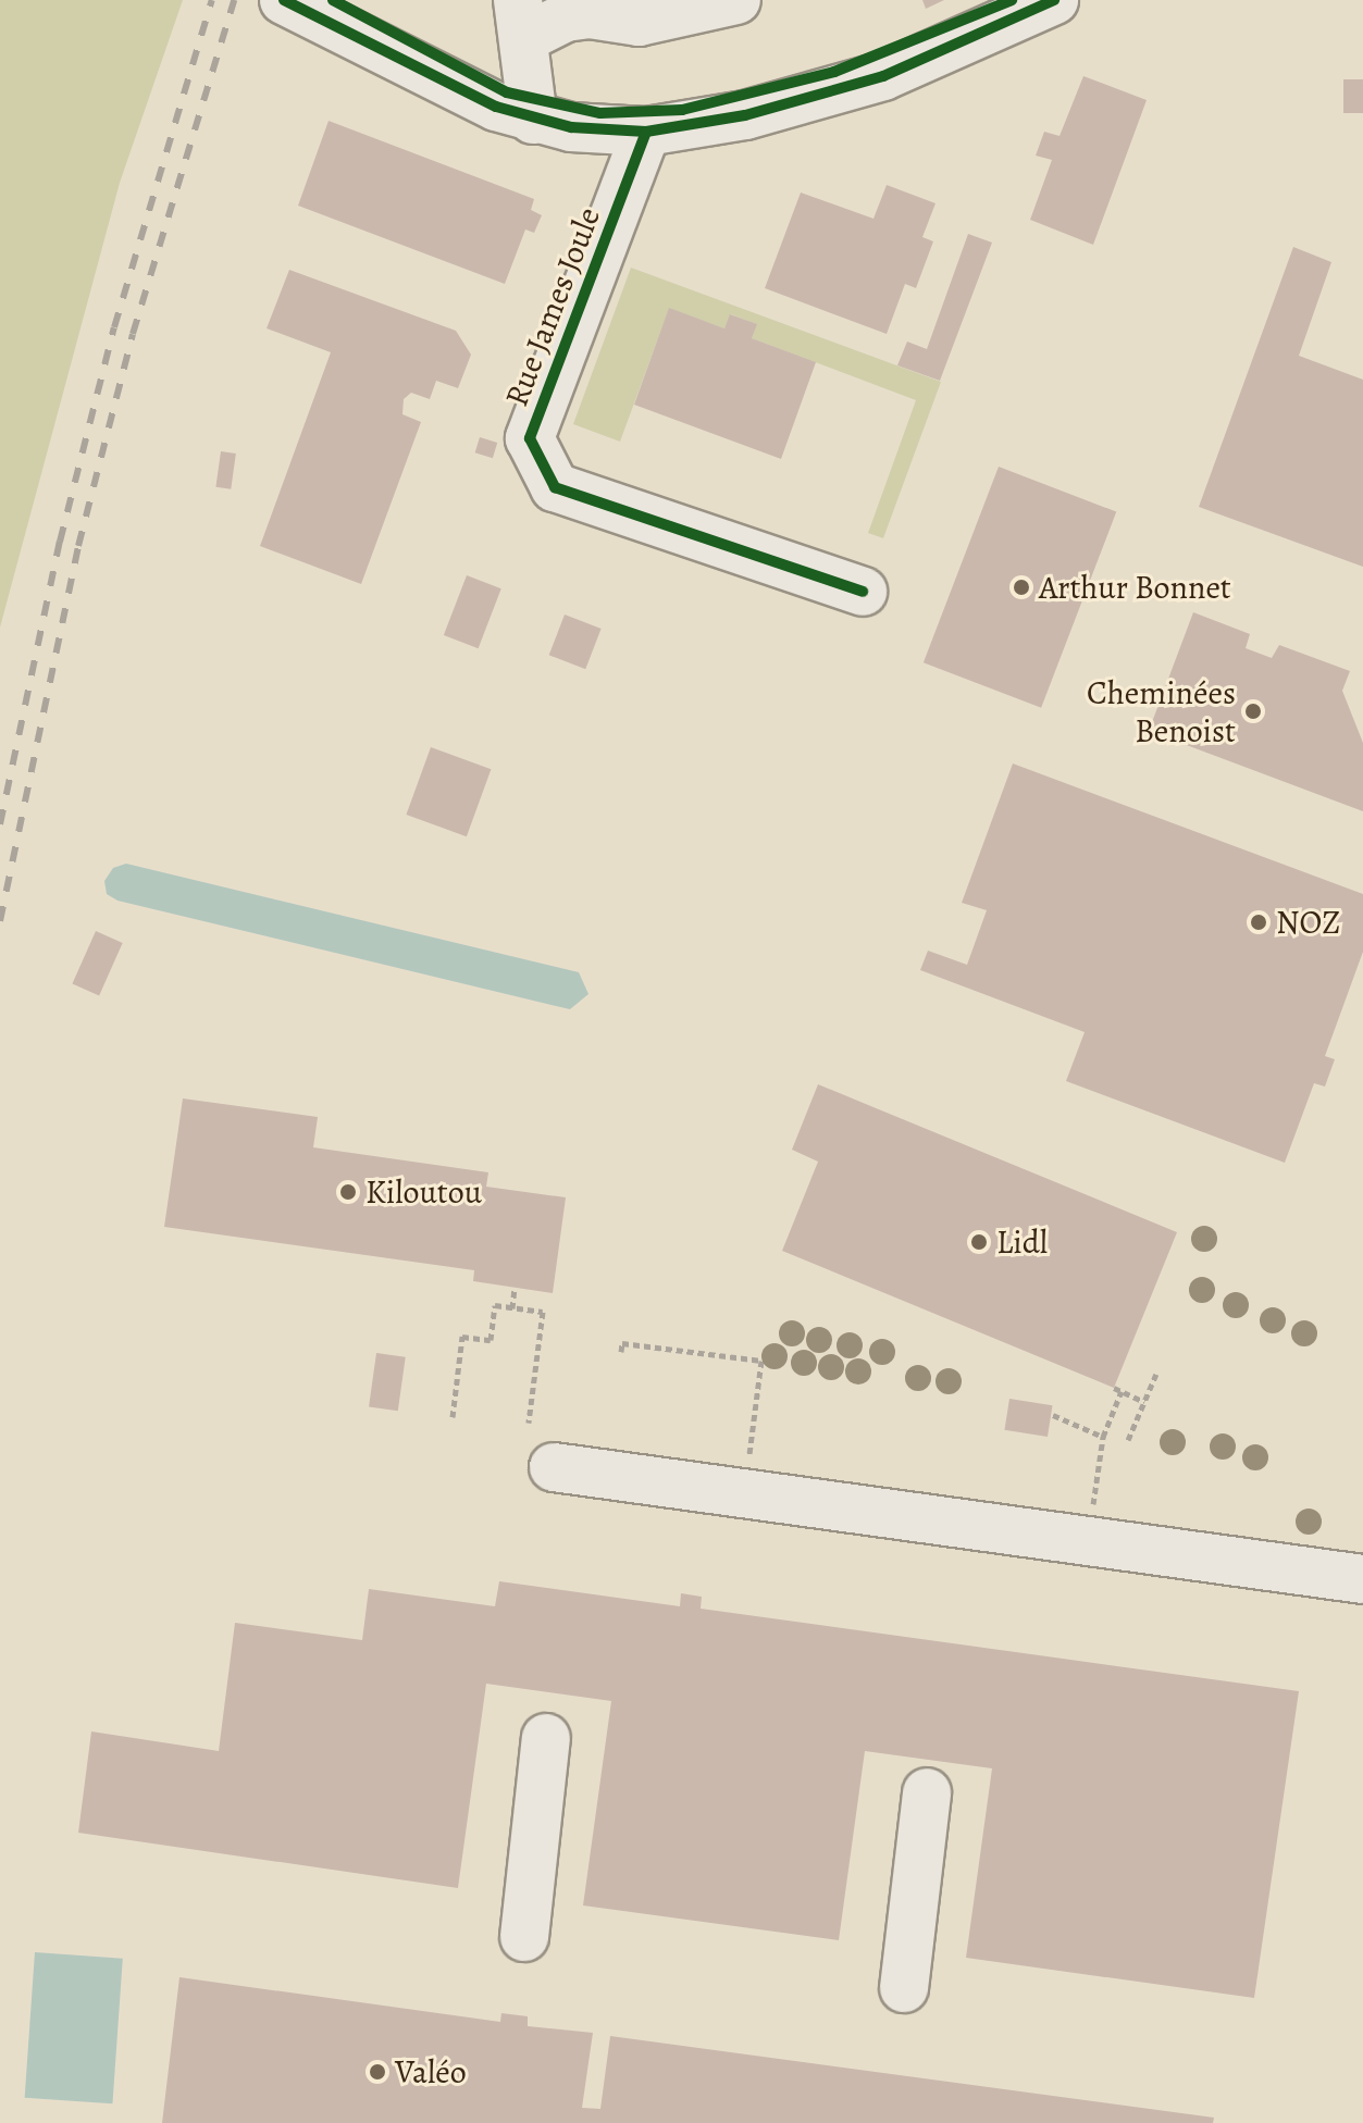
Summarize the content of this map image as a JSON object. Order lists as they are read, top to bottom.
{
  "streets": {
    "street": ["Rue James Joule"]
  },
  "places": [
    "Arthur Bonnet",
    "Cheminées Benoist",
    "NOZ",
    "Kiloutou",
    "Lidl",
    "Valéo"
  ]
}
